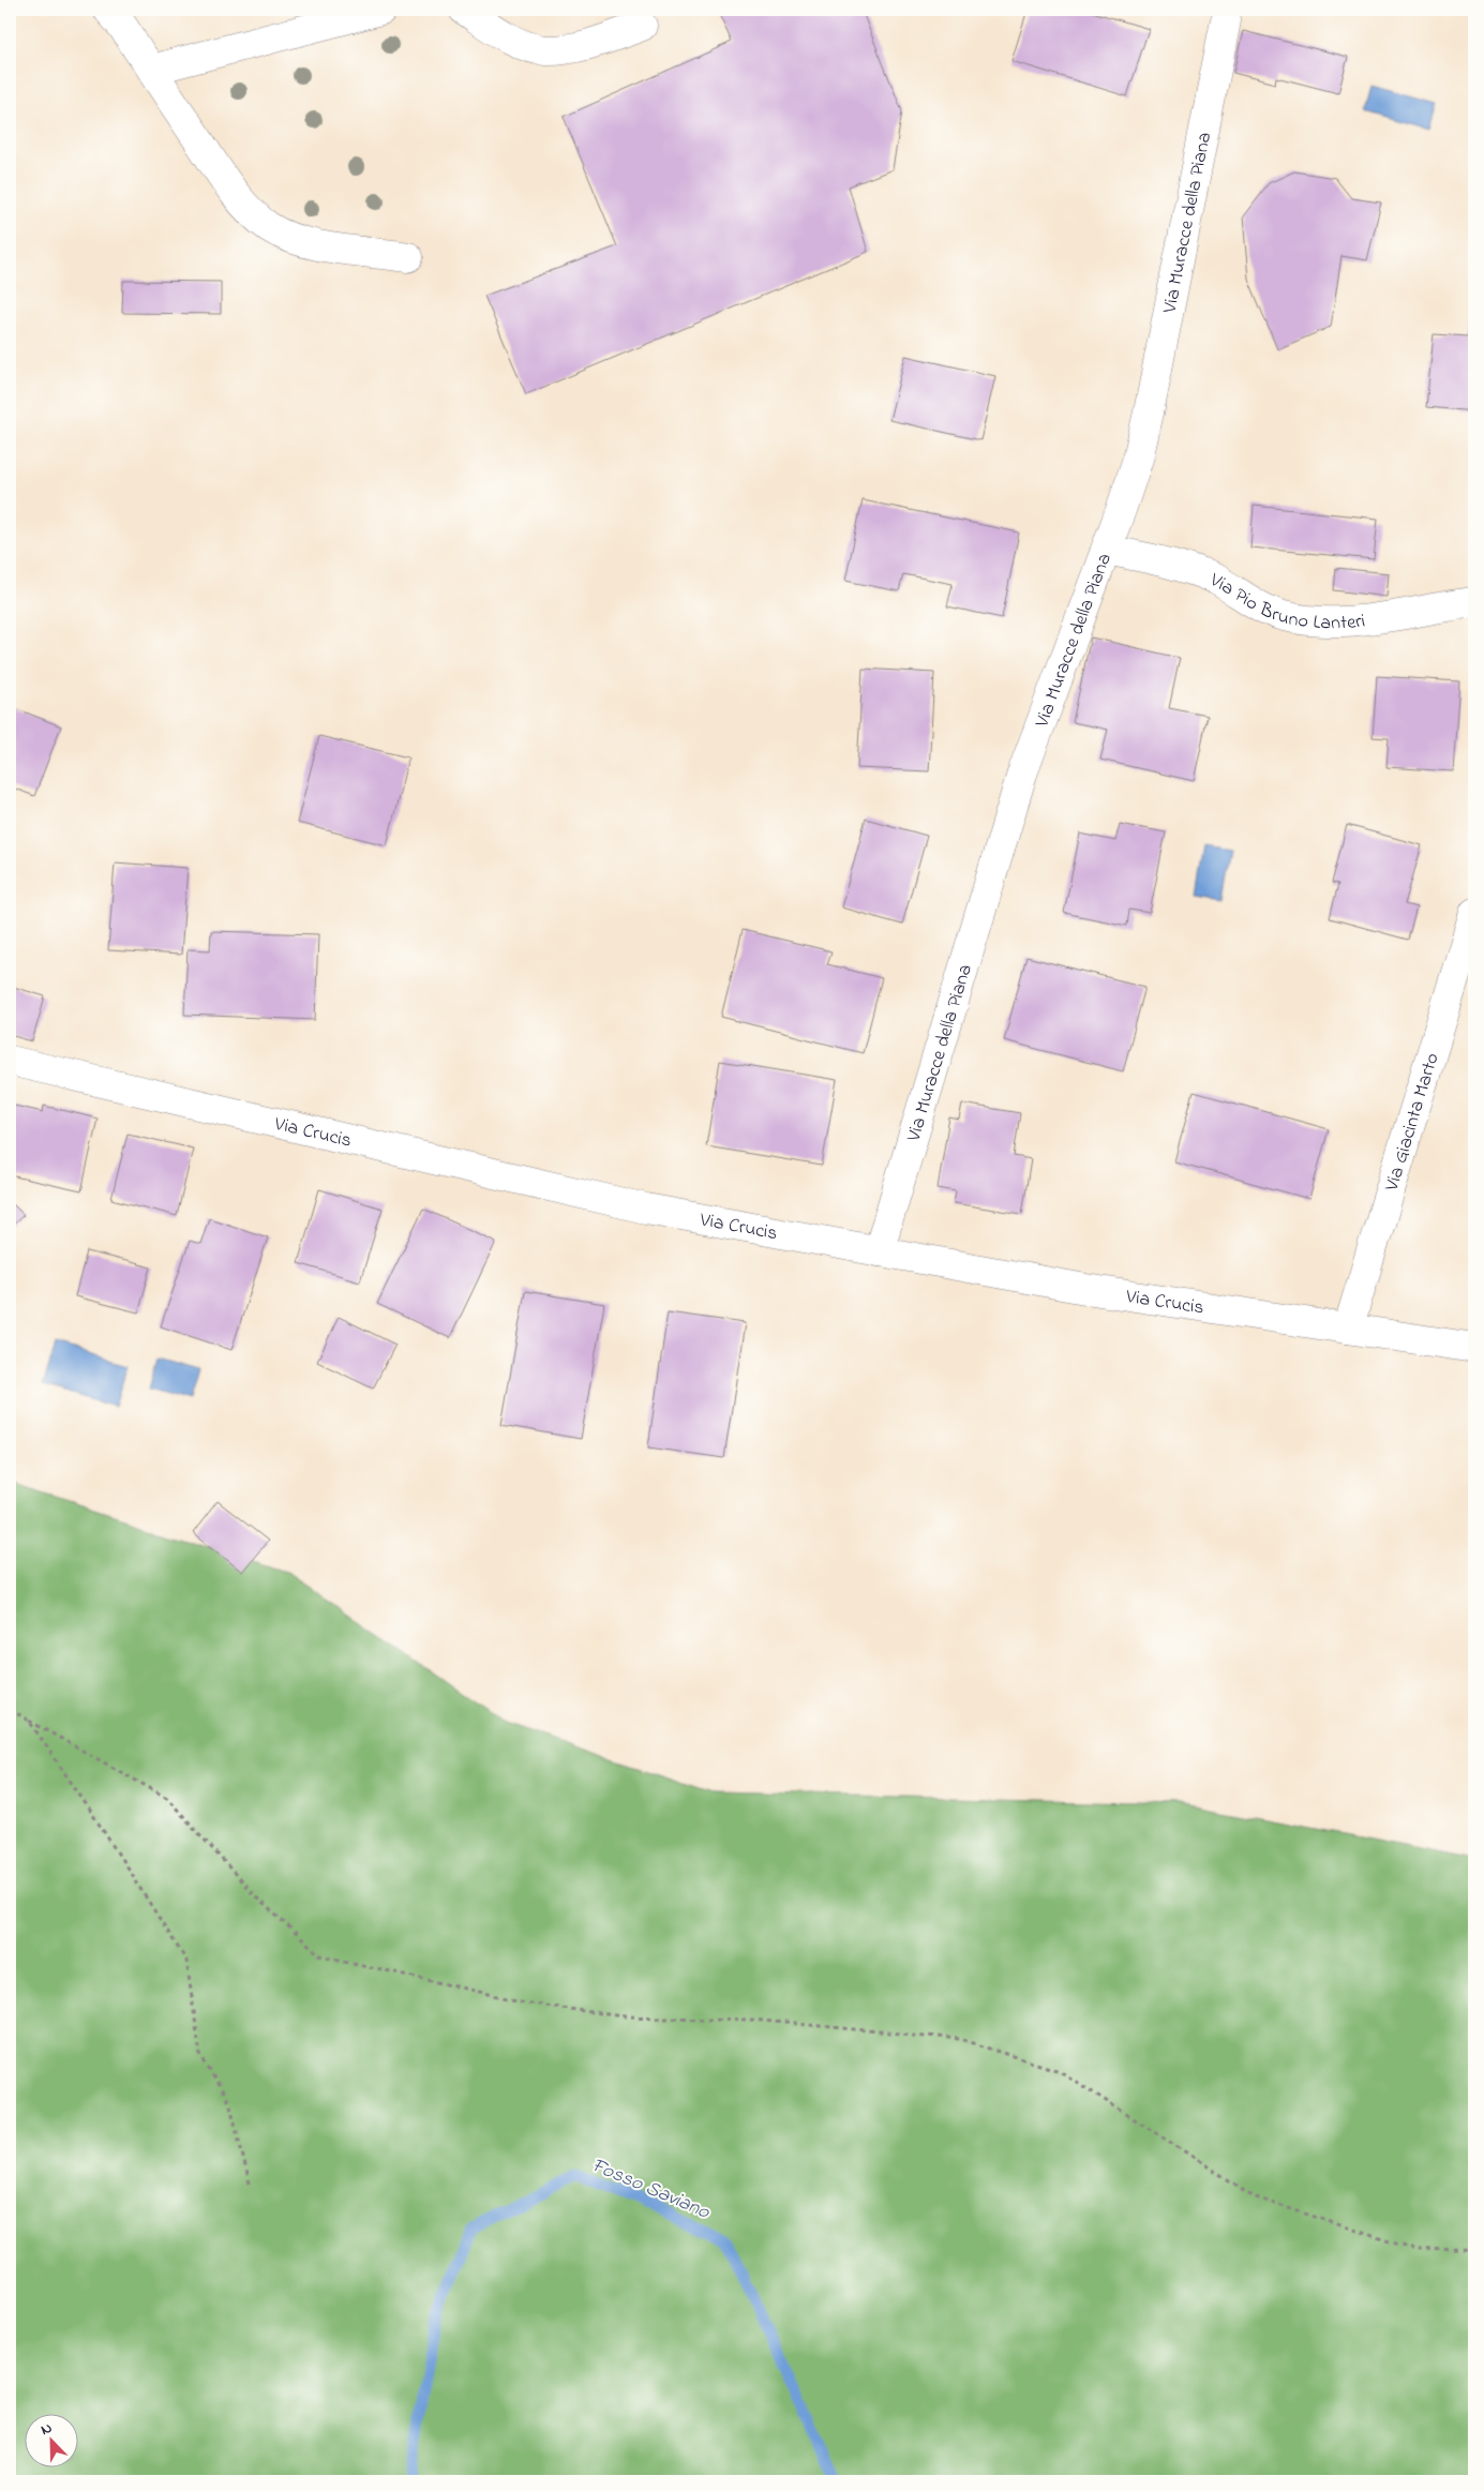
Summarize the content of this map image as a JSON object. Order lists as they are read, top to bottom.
{
  "streets": {
    "street": [
      "Via Muracce della Piana",
      "Via Pio Bruno Lanteri",
      "Via Giacinta Marto",
      "Via Crucis"
    ]
  },
  "crossings": [
    ["Via Muracce della Piana", "Via Pio Bruno Lanteri"],
    ["Via Muracce della Piana", "Via Crucis"],
    ["Via Giacinta Marto", "Via Crucis"]
  ],
  "water": ["Fosso Saviano"],
  "north": "top left"
}
